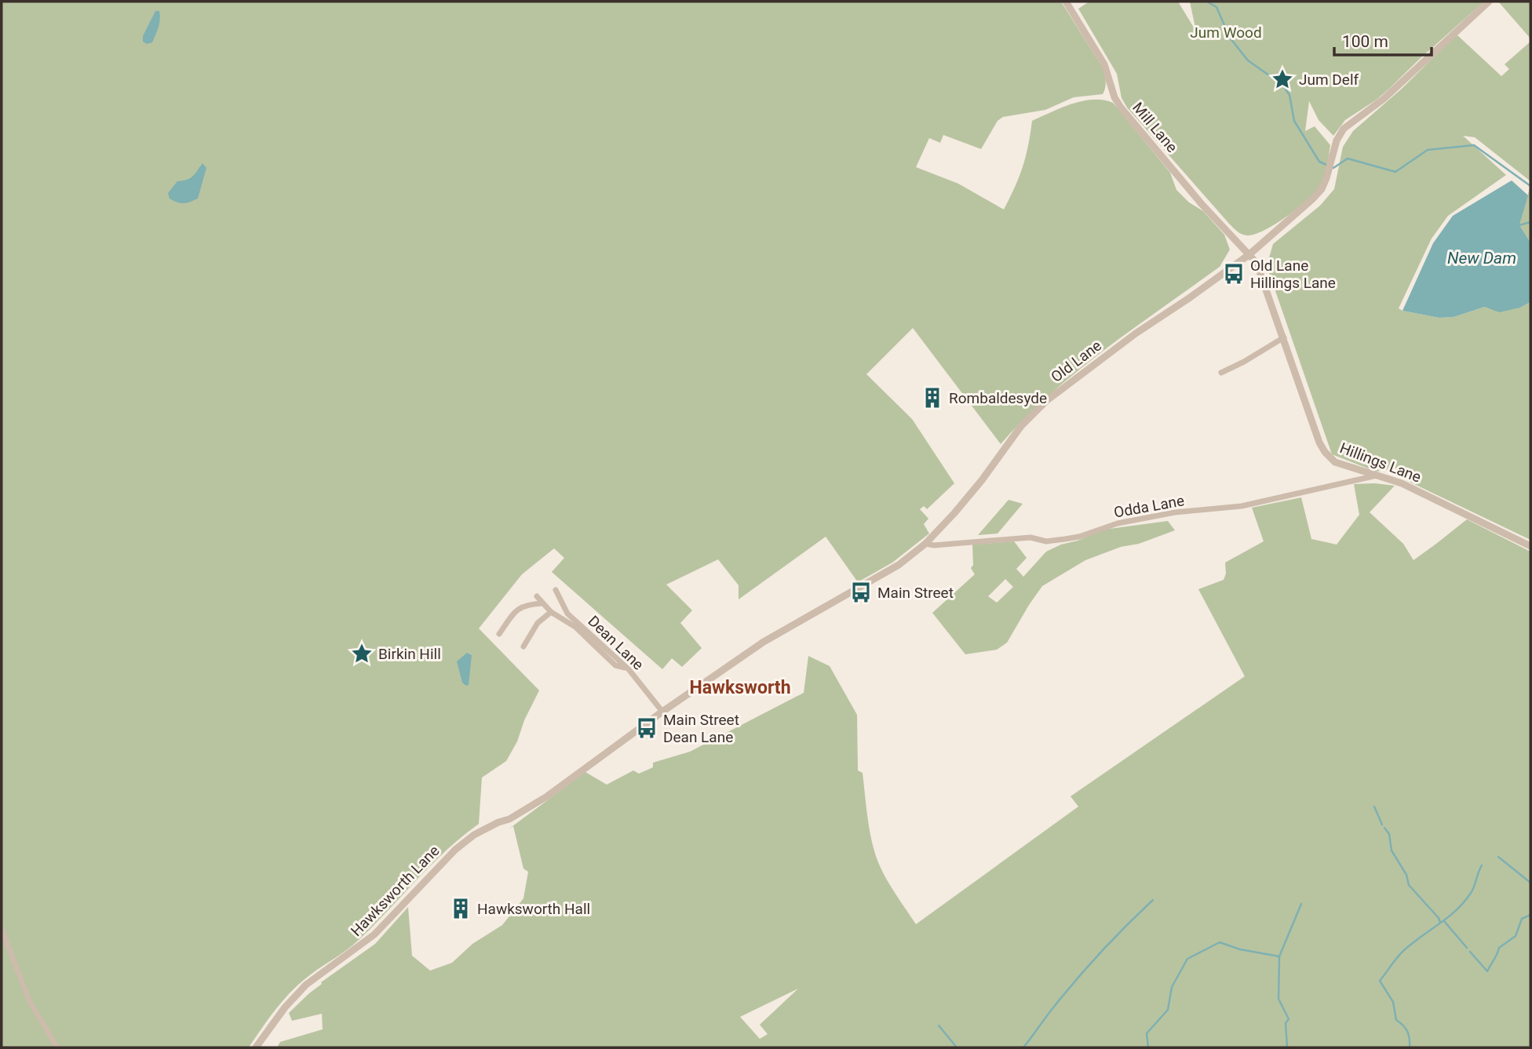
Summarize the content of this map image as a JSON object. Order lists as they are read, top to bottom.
{
  "streets": {
    "street": [
      "Mill Lane",
      "Old Lane",
      "Hillings Lane",
      "Odda Lane",
      "Dean Lane",
      "Hawksworth Lane"
    ]
  },
  "crossings": [
    ["Mill Lane", "Old Lane"],
    ["Mill Lane", "Hillings Lane"],
    ["Old Lane", "Hillings Lane"],
    ["Old Lane", "Odda Lane"],
    ["Hillings Lane", "Odda Lane"],
    ["Dean Lane", "Hawksworth Lane"]
  ],
  "districts": ["Hawksworth"],
  "water": ["New Dam"],
  "parks": ["Jum Wood"],
  "places": {
    "place": ["Jum Delf", "Birkin Hill"],
    "bus stop": ["Old Lane Hillings Lane", "Main Street", "Main Street Dean Lane"],
    "building": ["Rombaldesyde", "Hawksworth Hall"]
  },
  "scale_bar": "100 m"
}
